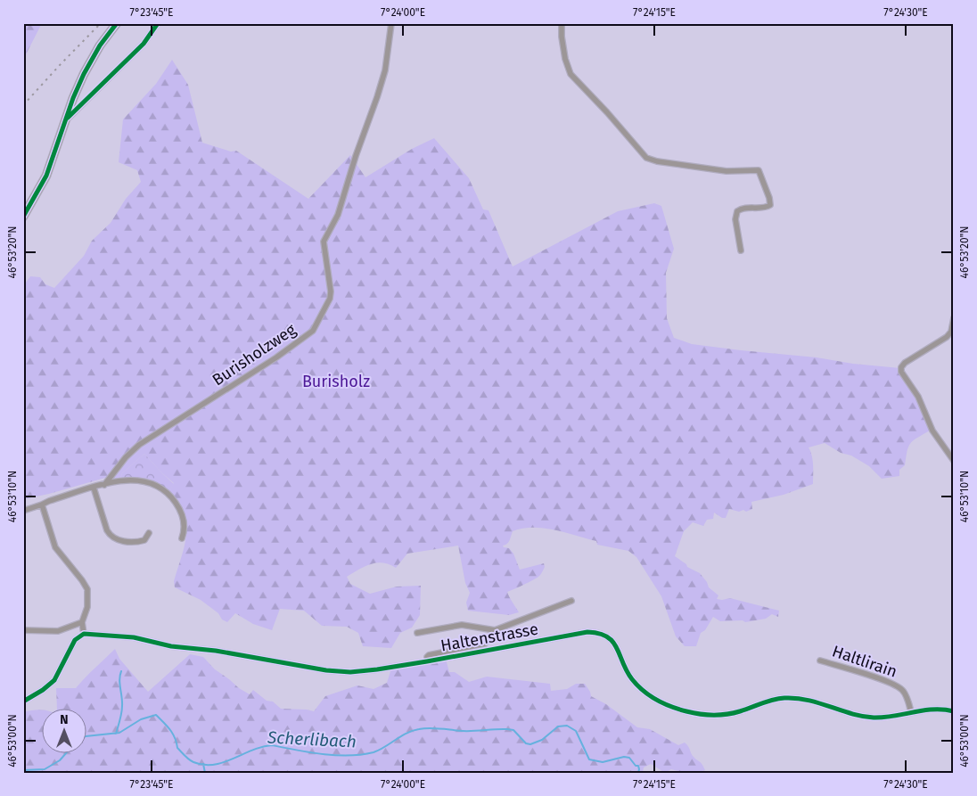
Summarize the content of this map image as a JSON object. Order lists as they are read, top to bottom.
{
  "streets": {
    "street": ["Burisholzweg", "Haltenstrasse", "Haltlirain"]
  },
  "crossings": [
    ["Haltenstrasse", "Haltlirain"]
  ],
  "water": ["Scherlibach"],
  "parks": ["Burisholz"],
  "north": "top",
  "coordinates": [
    "7°23'45\"E",
    "7°24'00\"E",
    "7°24'15\"E",
    "7°24'30\"E",
    "46°53'20\"N",
    "46°53'10\"N",
    "46°53'00\"N"
  ]
}
